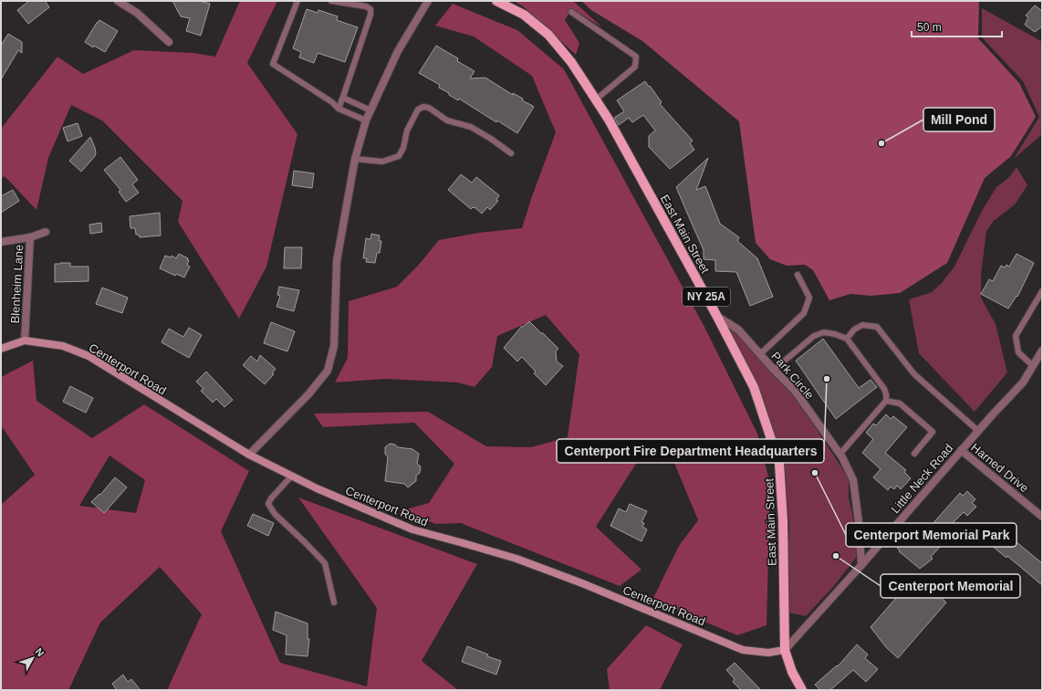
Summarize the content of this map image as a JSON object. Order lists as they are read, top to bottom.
{
  "streets": {
    "main road": ["East Main Street", "NY 25A", "Centerport Road"],
    "street": [
      "Blenheim Lane",
      "Park Circle",
      "Harned Drive",
      "Little Neck Road"
    ]
  },
  "crossings": [
    ["East Main Street", "NY 25A"],
    ["East Main Street", "Centerport Road"],
    ["East Main Street", "Park Circle"],
    ["East Main Street", "Little Neck Road"],
    ["Blenheim Lane", "Centerport Road"],
    ["NY 25A", "Centerport Road"],
    ["NY 25A", "Little Neck Road"],
    ["Centerport Road", "Little Neck Road"],
    ["Park Circle", "Little Neck Road"],
    ["Harned Drive", "Little Neck Road"]
  ],
  "places": [
    "Mill Pond",
    "Centerport Fire Department Headquarters",
    "Centerport Memorial Park",
    "Centerport Memorial"
  ],
  "scale_bar": "50 m",
  "north": "top right"
}
